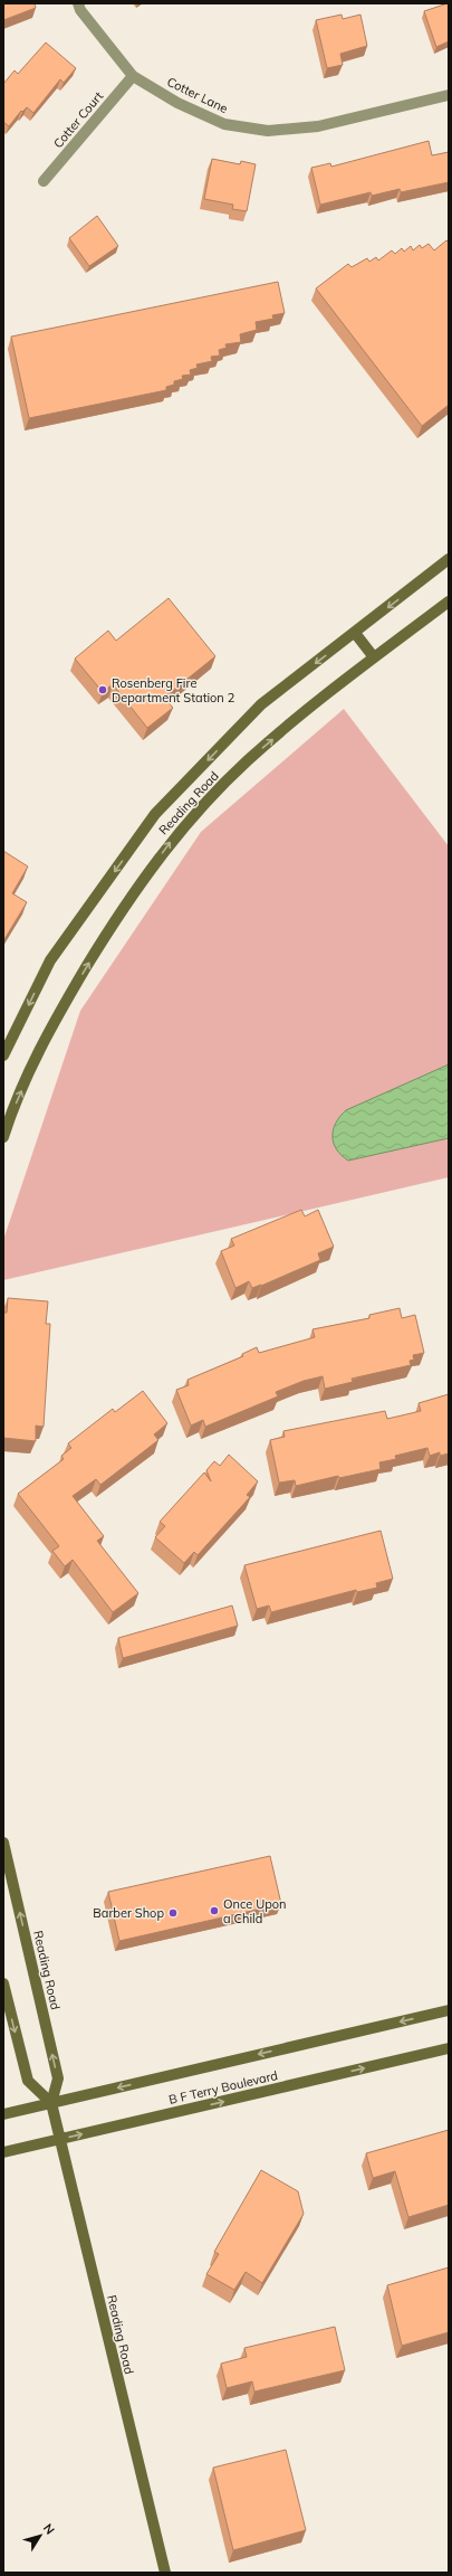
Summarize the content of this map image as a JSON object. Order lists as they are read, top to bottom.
{
  "streets": {
    "main road": ["Reading Road", "B F Terry Boulevard"],
    "street": ["Cotter Lane", "Cotter Court"]
  },
  "crossings": [
    ["Cotter Lane", "Cotter Court"],
    ["Reading Road", "B F Terry Boulevard"]
  ],
  "places": ["Rosenberg Fire Department Station 2", "Once Upon a Child", "Barber Shop"],
  "north": "top right"
}
